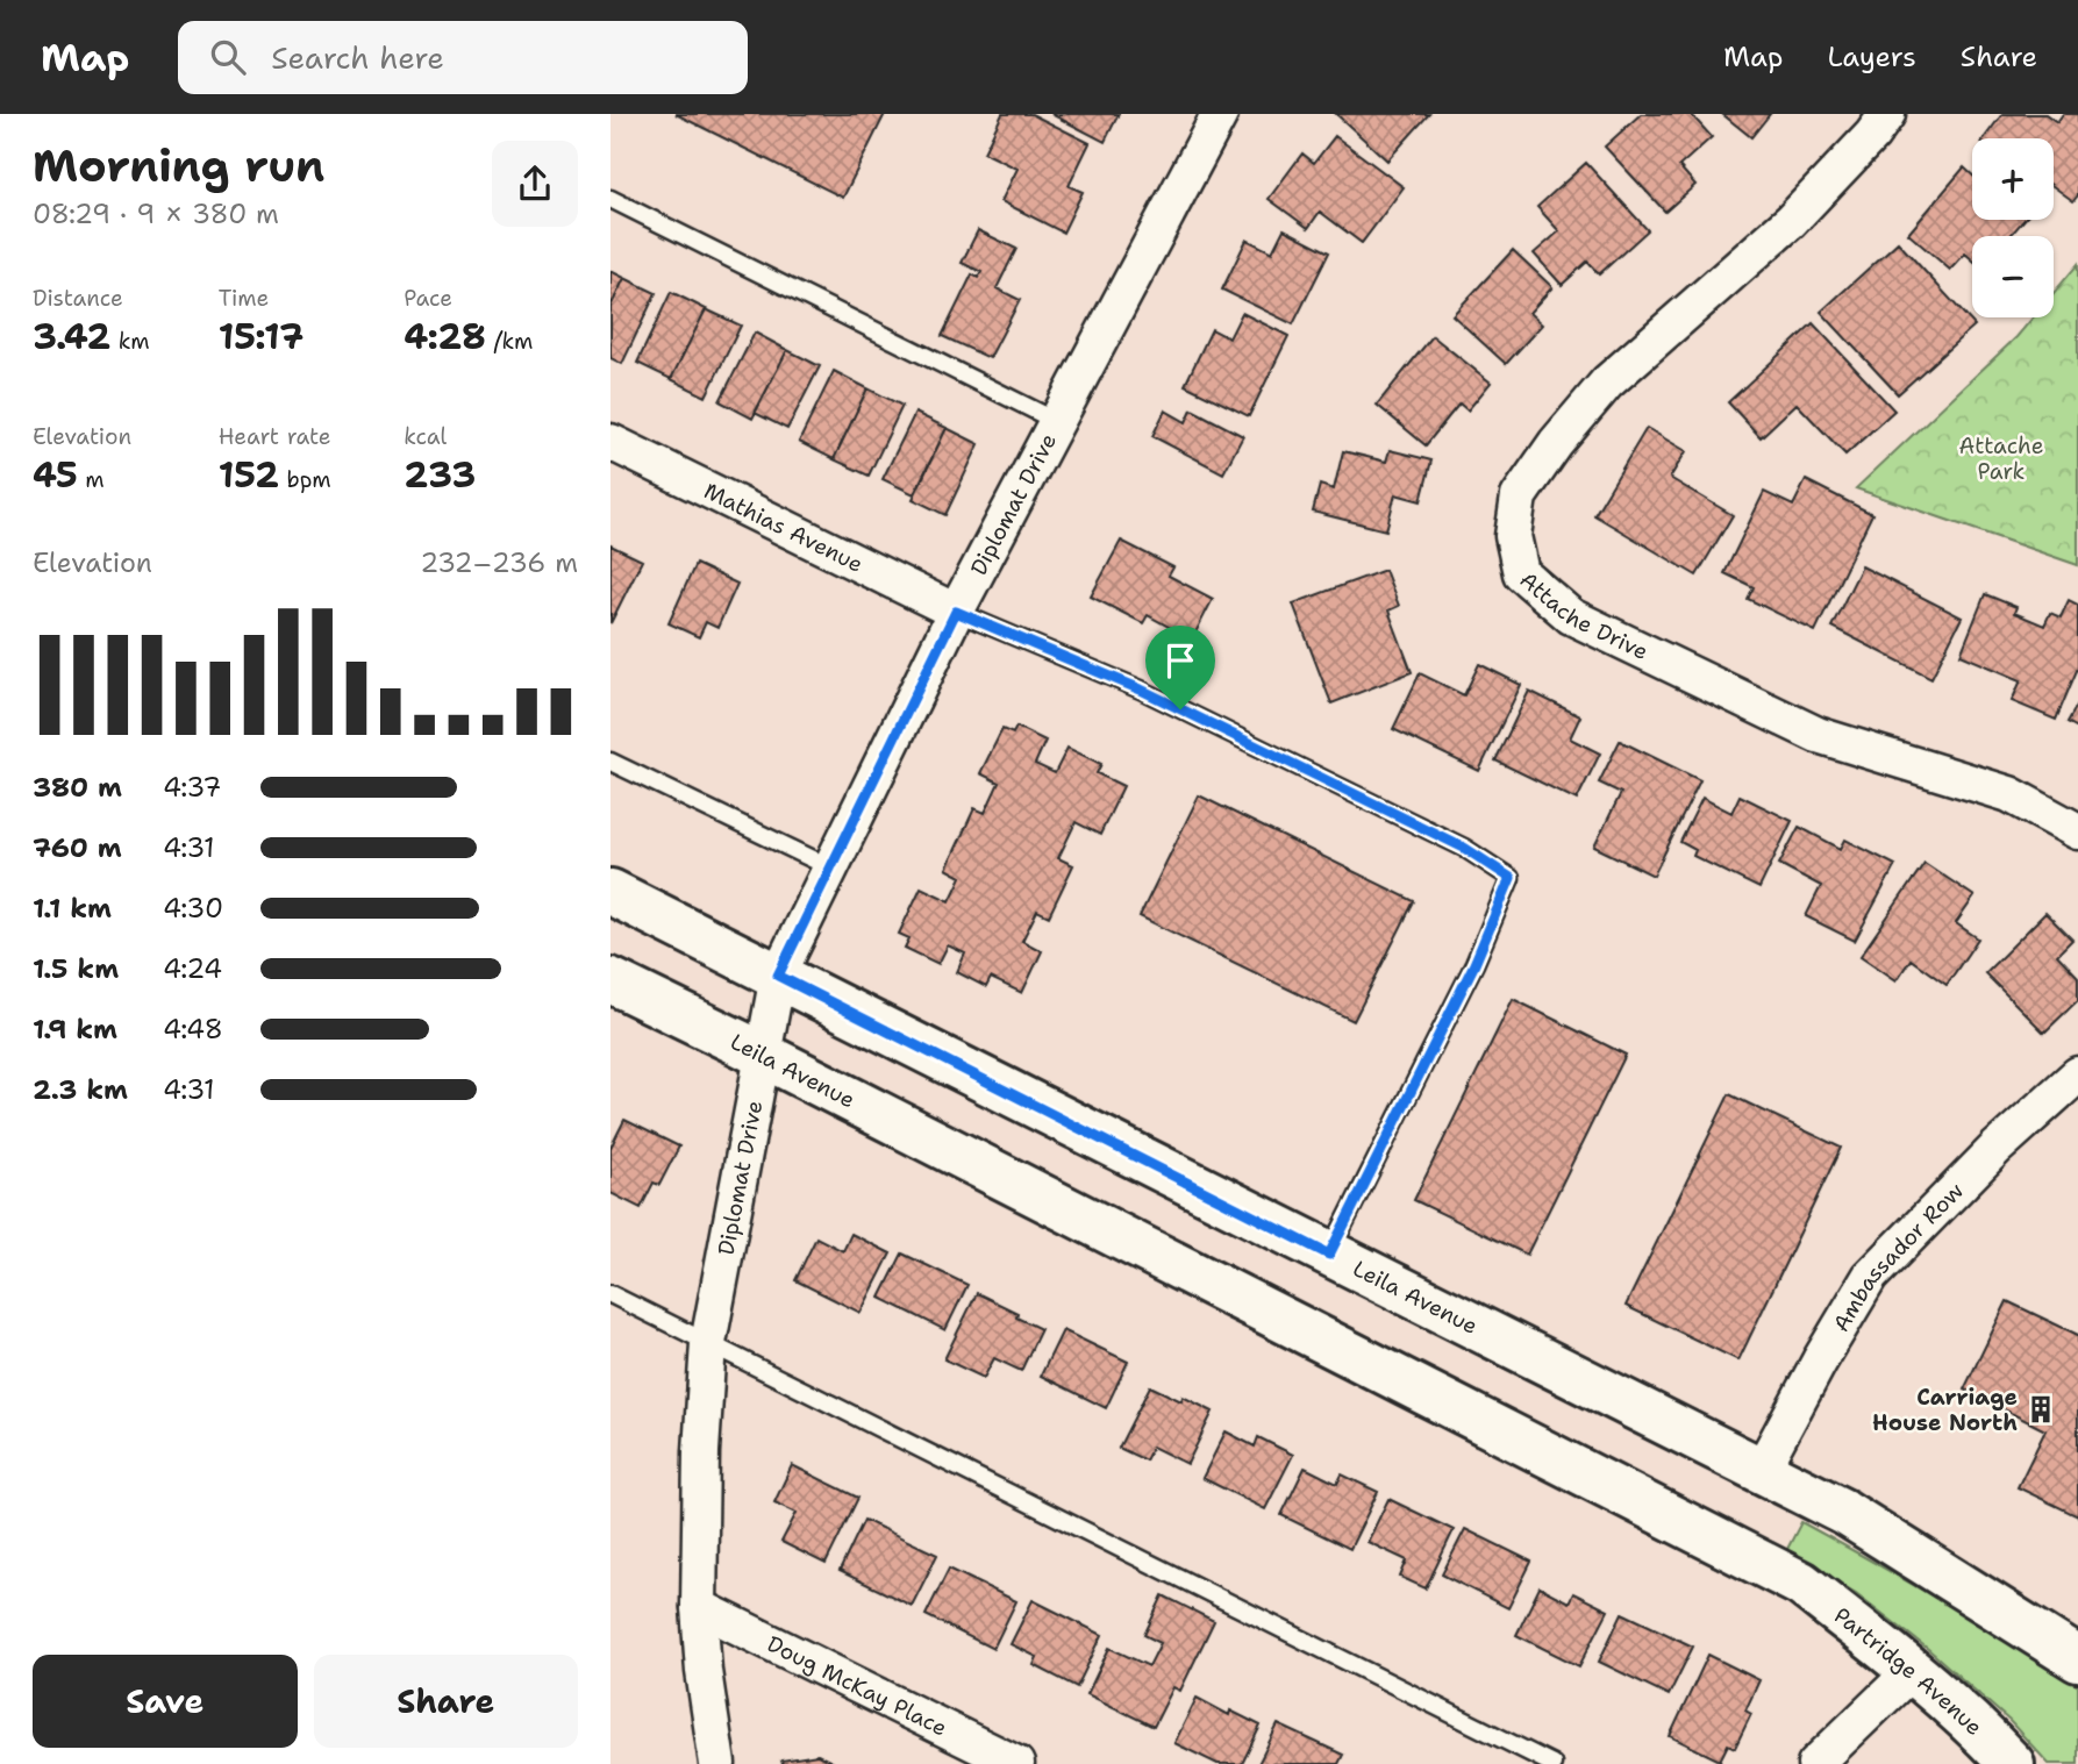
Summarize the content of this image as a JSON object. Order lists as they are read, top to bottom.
{
  "streets": {
    "main road": ["Leila Avenue", "Partridge Avenue"],
    "street": [
      "Diplomat Drive",
      "Mathias Avenue",
      "Attache Drive",
      "Ambassador Row",
      "Doug McKay Place"
    ]
  },
  "crossings": [
    ["Diplomat Drive", "Mathias Avenue"],
    ["Diplomat Drive", "Leila Avenue"],
    ["Diplomat Drive", "Doug McKay Place"],
    ["Leila Avenue", "Ambassador Row"],
    ["Leila Avenue", "Partridge Avenue"]
  ],
  "parks": ["Attache Park"],
  "places": {
    "building": ["Carriage House North"]
  },
  "page": {
    "header": "Map",
    "search": "Search here",
    "nav": ["Map", "Layers", "Share"],
    "heading": ["Morning run", "08:29 · 9 × 380 m"],
    "map_buttons": ["+", "−"],
    "stats": [
      ["Distance", "3.42 km"],
      ["Time", "15:17"],
      ["Pace", "4:28 /km"],
      ["Elevation", "45 m"],
      ["Heart rate", "152 bpm"],
      ["kcal", "233"]
    ],
    "chart": ["Elevation", "232–236 m"],
    "list": [
      {
        "name": "380 m",
        "note": "4:37"
      },
      {
        "name": "760 m",
        "note": "4:31"
      },
      {
        "name": "1.1 km",
        "note": "4:30"
      },
      {
        "name": "1.5 km",
        "note": "4:24"
      },
      {
        "name": "1.9 km",
        "note": "4:48"
      },
      {
        "name": "2.3 km",
        "note": "4:31"
      }
    ],
    "buttons": ["Save", "Share"]
  }
}
